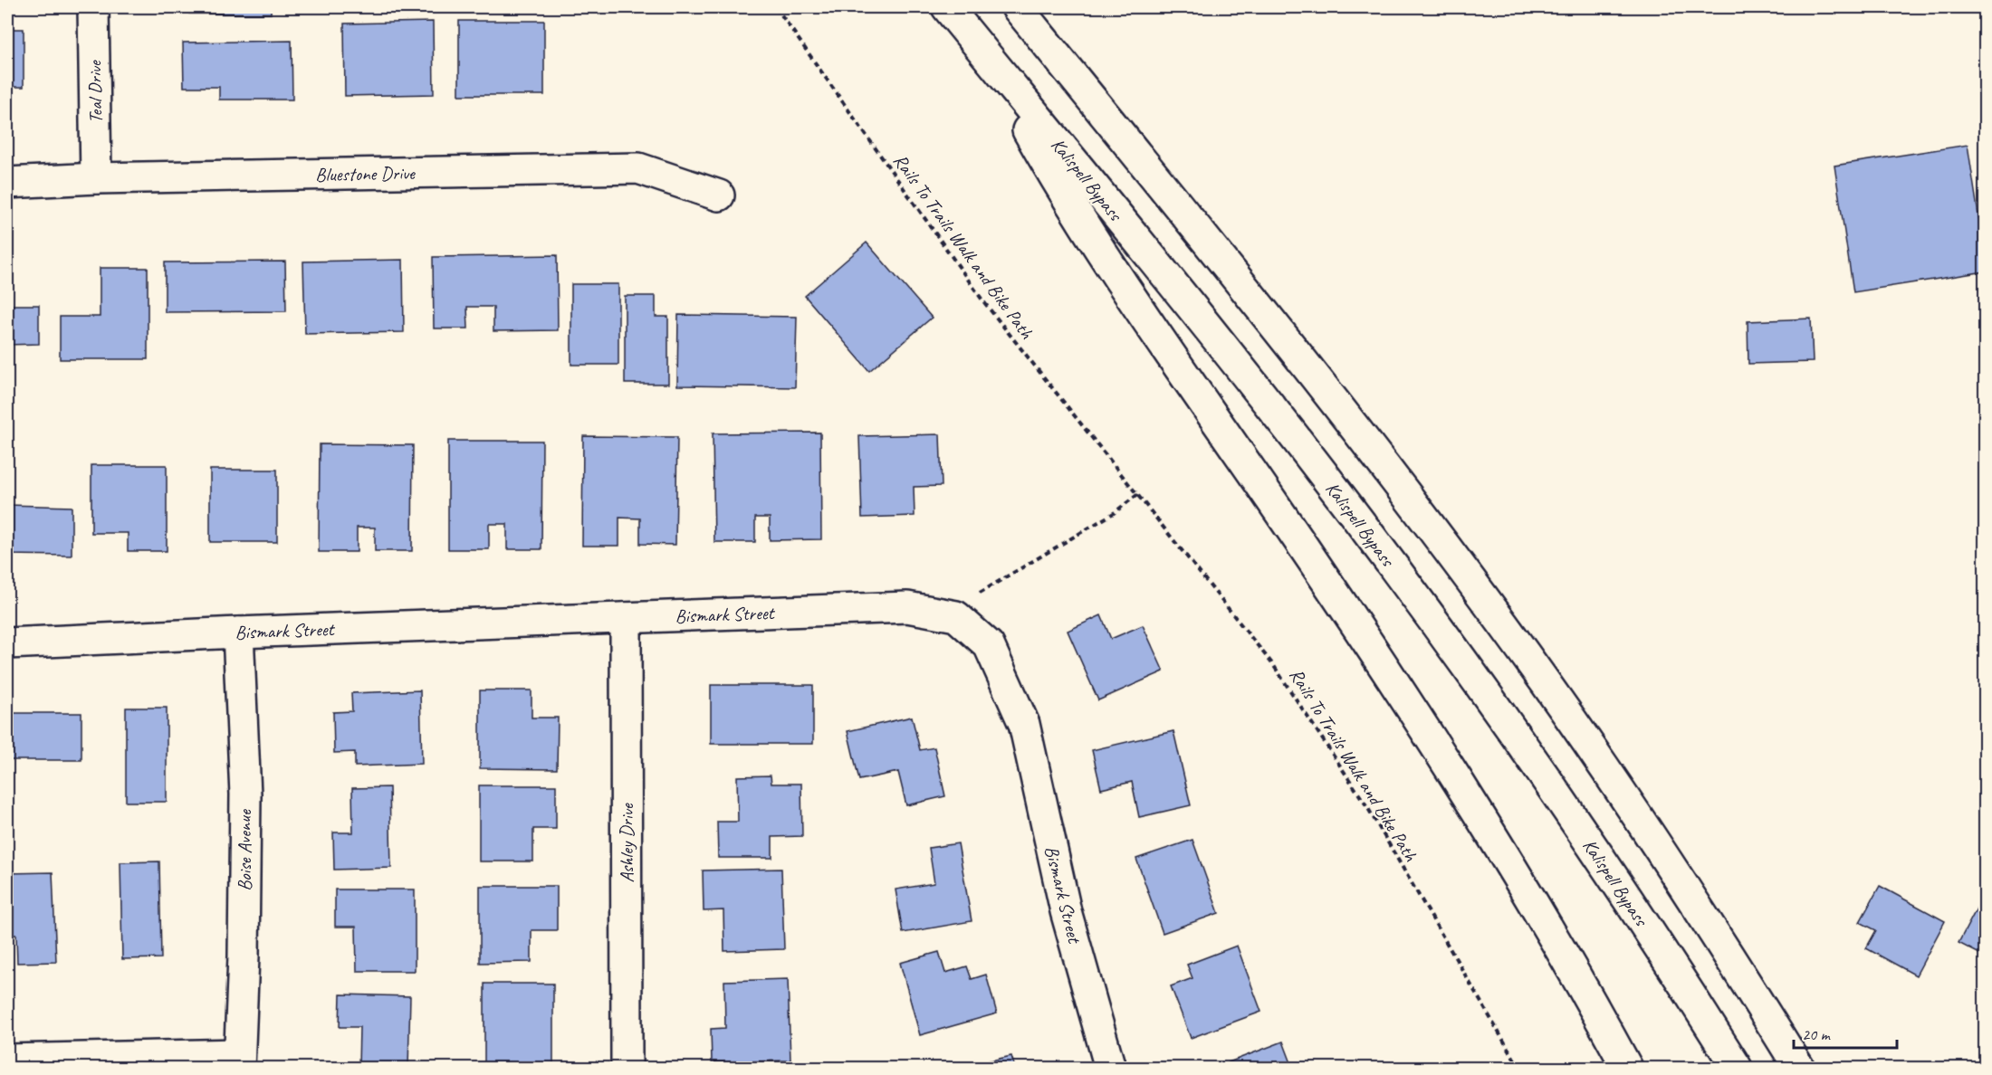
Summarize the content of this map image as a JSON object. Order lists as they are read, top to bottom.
{
  "streets": {
    "main road": [
      "Teal Drive",
      "Bluestone Drive",
      "Kalispell Bypass",
      "Bismark Street",
      "Ashley Drive",
      "Boise Avenue"
    ],
    "path": ["Rails To Trails Walk and Bike Path"]
  },
  "crossings": [
    ["Teal Drive", "Bluestone Drive"],
    ["Bismark Street", "Ashley Drive"],
    ["Bismark Street", "Boise Avenue"]
  ],
  "scale_bar": "20 m"
}
